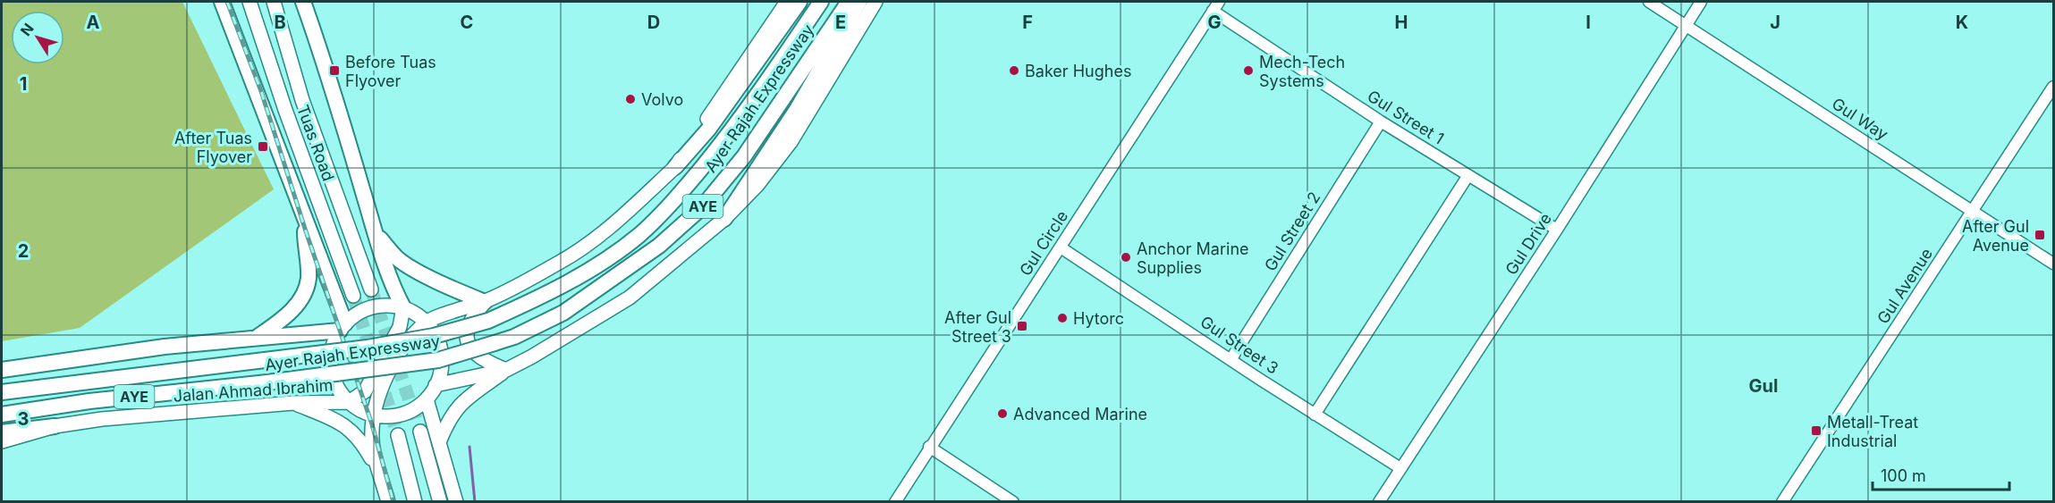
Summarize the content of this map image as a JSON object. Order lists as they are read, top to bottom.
{
  "streets": {
    "highway": ["Ayer Rajah Expressway", "AYE"],
    "main road": ["Tuas Road", "Jalan Ahmad Ibrahim"],
    "street": [
      "Gul Street 1",
      "Gul Way",
      "Gul Street 2",
      "Gul Circle",
      "Gul Drive",
      "Gul Avenue",
      "Gul Street 3"
    ]
  },
  "crossings": [
    ["Gul Street 1", "Gul Street 2"],
    ["Gul Street 1", "Gul Circle"],
    ["Gul Street 1", "Gul Drive"],
    ["Gul Way", "Gul Drive"],
    ["Gul Way", "Gul Avenue"],
    ["Gul Street 2", "Gul Street 3"],
    ["Gul Circle", "Gul Street 3"],
    ["Gul Drive", "Gul Street 3"]
  ],
  "districts": ["Gul"],
  "places": {
    "transit": [
      "Before Tuas Flyover",
      "After Tuas Flyover",
      "After Gul Avenue",
      "After Gul Street 3",
      "Metall-Treat Industrial"
    ],
    "other": [
      "Baker Hughes",
      "Mech-Tech Systems",
      "Volvo",
      "Anchor Marine Supplies",
      "Hytorc",
      "Advanced Marine"
    ]
  },
  "scale_bar": "100 m",
  "north": "top left",
  "grid": {
    "columns": [
      "A",
      "B",
      "C",
      "D",
      "E",
      "F",
      "G",
      "H",
      "I",
      "J",
      "K"
    ],
    "rows": ["1", "2", "3"]
  }
}
